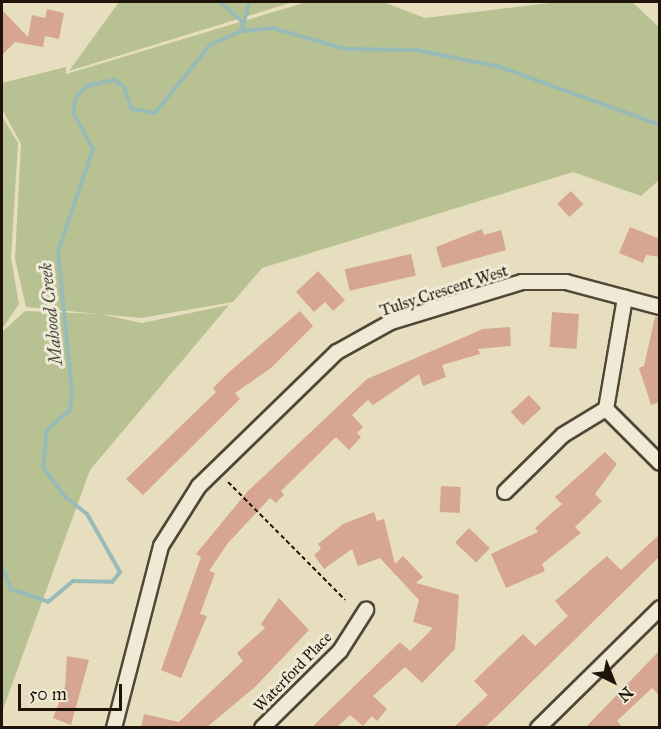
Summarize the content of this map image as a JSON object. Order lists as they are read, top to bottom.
{
  "streets": {
    "street": ["Tulsy Crescent West", "Waterford Place"]
  },
  "water": ["Mahood Creek"],
  "scale_bar": "50 m",
  "north": "bottom right"
}
